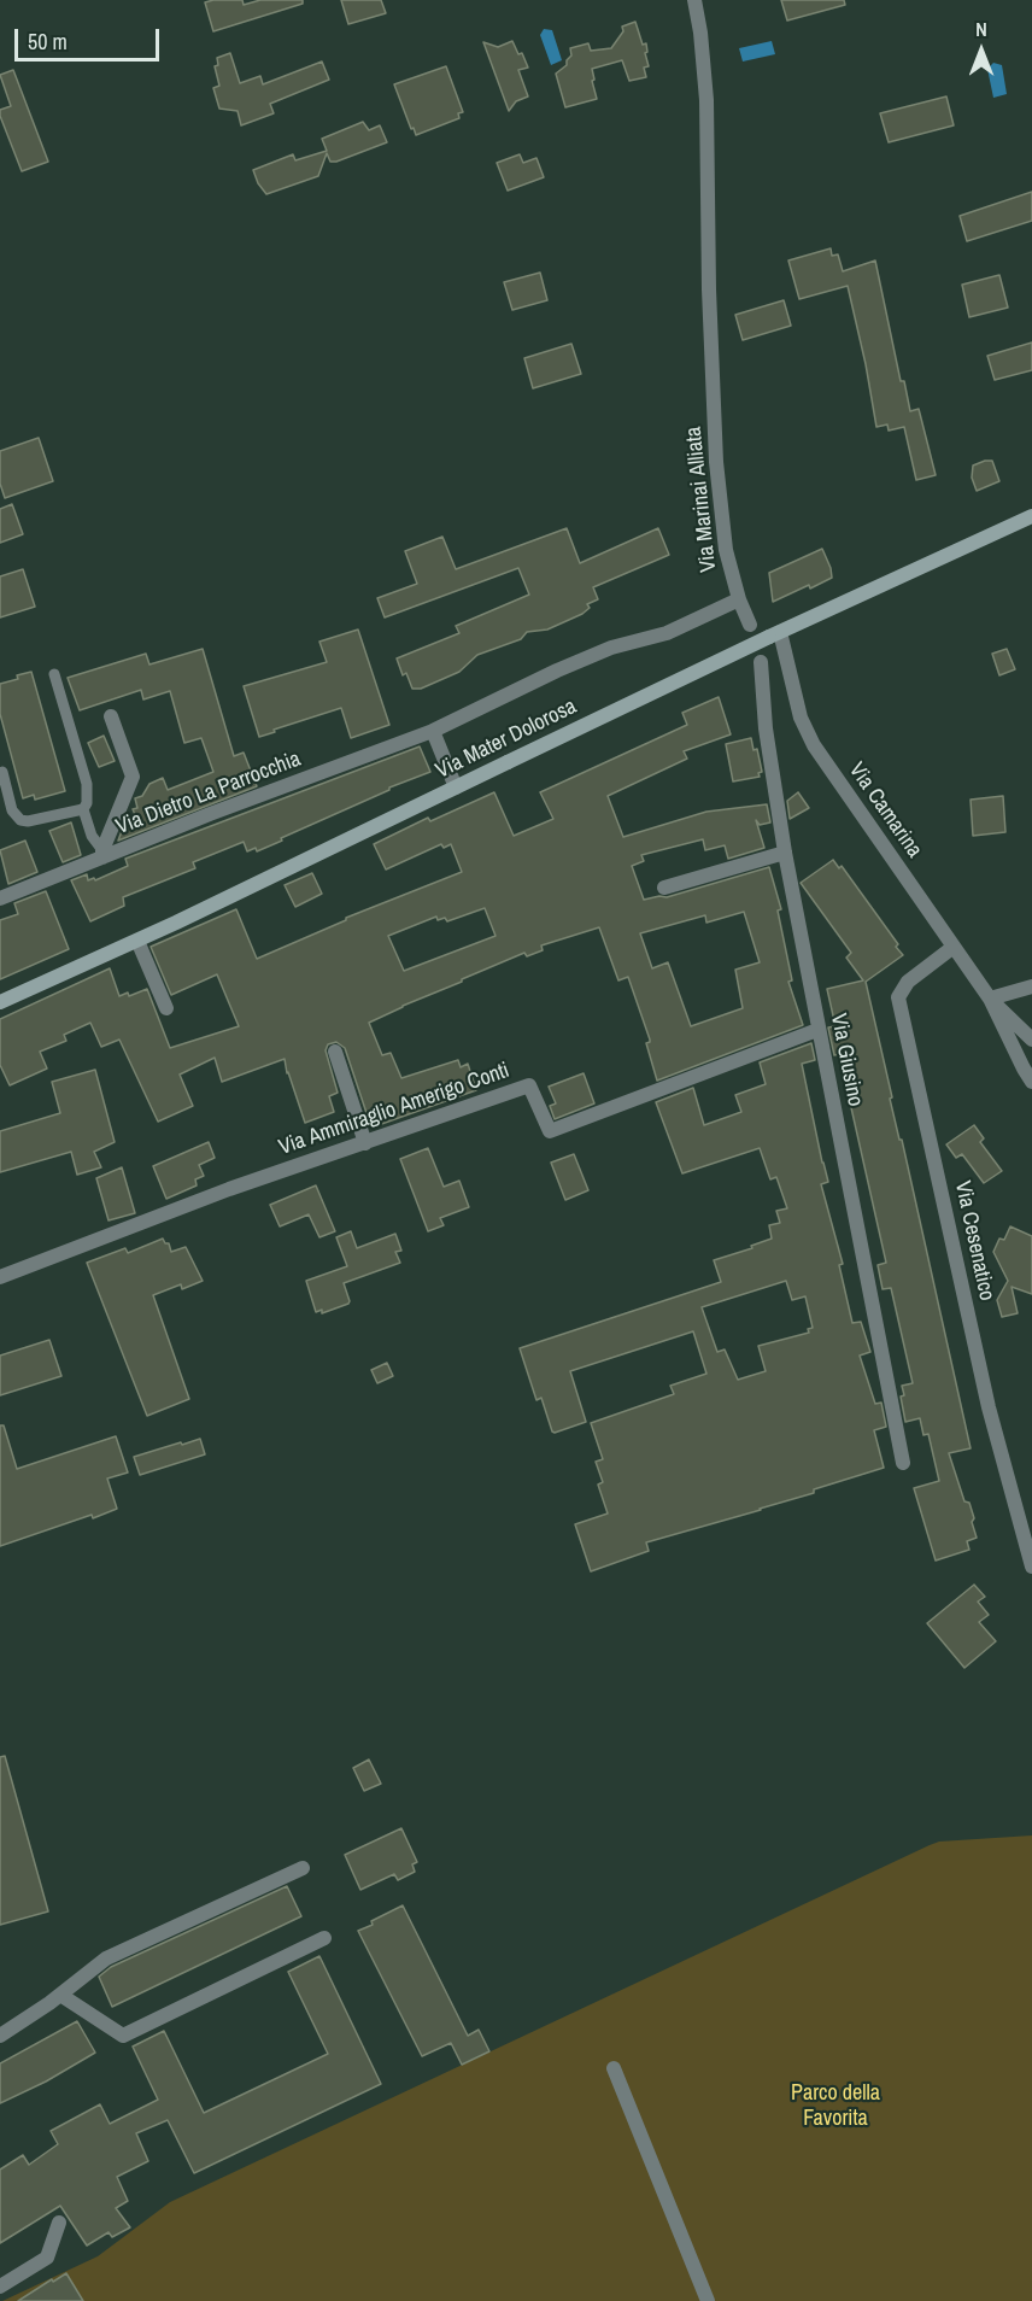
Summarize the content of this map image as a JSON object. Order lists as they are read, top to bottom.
{
  "streets": {
    "street": [
      "Via Marinai Alliata",
      "Via Mater Dolorosa",
      "Via Dietro La Parrocchia",
      "Via Camarina",
      "Via Giusino",
      "Via Ammiraglio Amerigo Conti",
      "Via Cesenatico"
    ]
  },
  "crossings": [
    ["Via Mater Dolorosa", "Via Camarina"],
    ["Via Camarina", "Via Cesenatico"],
    ["Via Giusino", "Via Ammiraglio Amerigo Conti"]
  ],
  "parks": ["Parco della Favorita"],
  "scale_bar": "50 m",
  "north": "top"
}
